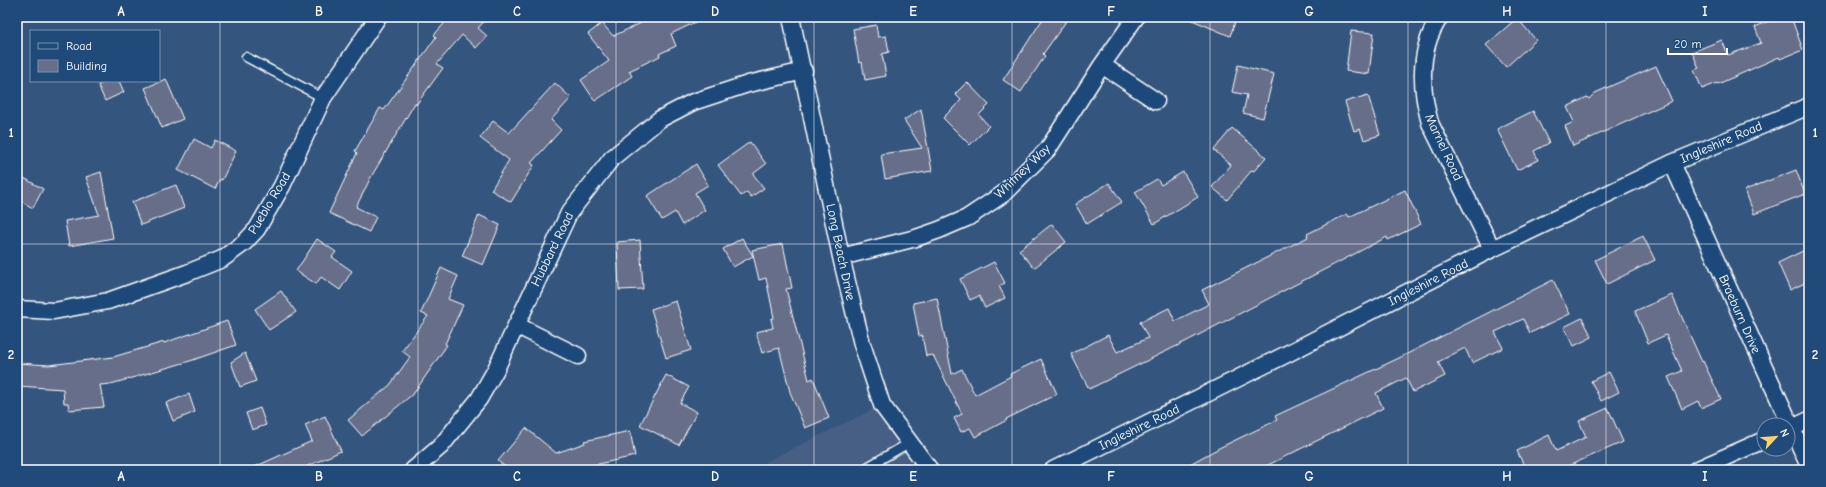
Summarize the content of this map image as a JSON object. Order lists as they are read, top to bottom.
{
  "streets": {
    "street": [
      "Ingleshire Road",
      "Marnel Road",
      "Whitney Way",
      "Pueblo Road",
      "Hubbard Road",
      "Long Beach Drive",
      "Braeburn Drive"
    ]
  },
  "crossings": [
    ["Ingleshire Road", "Marnel Road"],
    ["Ingleshire Road", "Braeburn Drive"],
    ["Whitney Way", "Long Beach Drive"],
    ["Hubbard Road", "Long Beach Drive"]
  ],
  "legend": ["Road", "Building"],
  "scale_bar": "20 m",
  "north": "top right",
  "grid": {
    "columns": [
      "A",
      "B",
      "C",
      "D",
      "E",
      "F",
      "G",
      "H",
      "I"
    ],
    "rows": ["1", "2"]
  }
}
